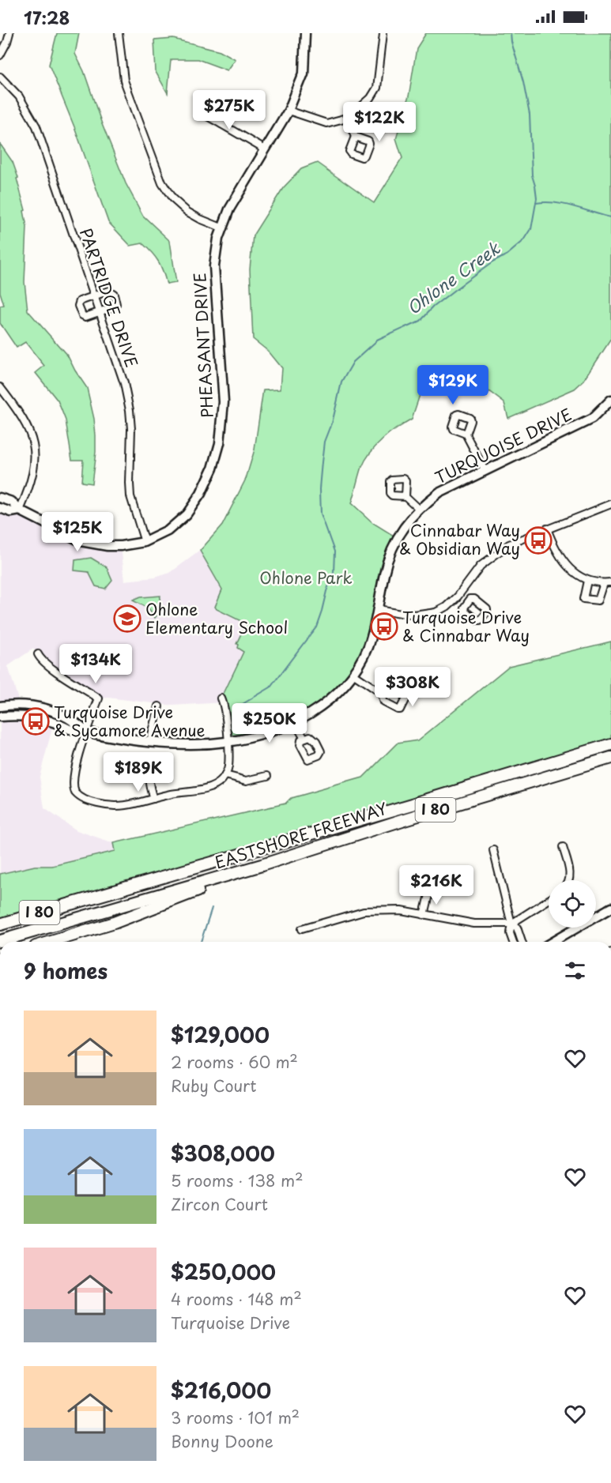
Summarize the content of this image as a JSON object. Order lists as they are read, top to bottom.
{
  "streets": {
    "highway": ["I 80", "EASTSHORE FREEWAY"],
    "street": ["PARTRIDGE DRIVE", "PHEASANT DRIVE", "TURQUOISE DRIVE"]
  },
  "crossings": [
    ["PARTRIDGE DRIVE", "PHEASANT DRIVE"]
  ],
  "water": ["Ohlone Creek"],
  "parks": ["Ohlone Park"],
  "places": {
    "bus stop": ["Cinnabar Way & Obsidian Way", "Turquoise Drive & Cinnabar Way", "Turquoise Drive & Sycamore Avenue"],
    "school or university": ["Ohlone Elementary School"]
  },
  "page": {
    "status": "17:28",
    "price": [
      "$275K",
      "$122K",
      "$129K",
      "$125K",
      "$134K",
      "$308K",
      "$250K",
      "$189K",
      "$216K"
    ],
    "heading": "9 homes",
    "list": [
      {
        "name": "$129,000",
        "note": "2 rooms · 60 m² · Ruby Court"
      },
      {
        "name": "$308,000",
        "note": "5 rooms · 138 m² · Zircon Court"
      },
      {
        "name": "$250,000",
        "note": "4 rooms · 148 m² · Turquoise Drive"
      },
      {
        "name": "$216,000",
        "note": "3 rooms · 101 m² · Bonny Doone"
      }
    ]
  }
}
